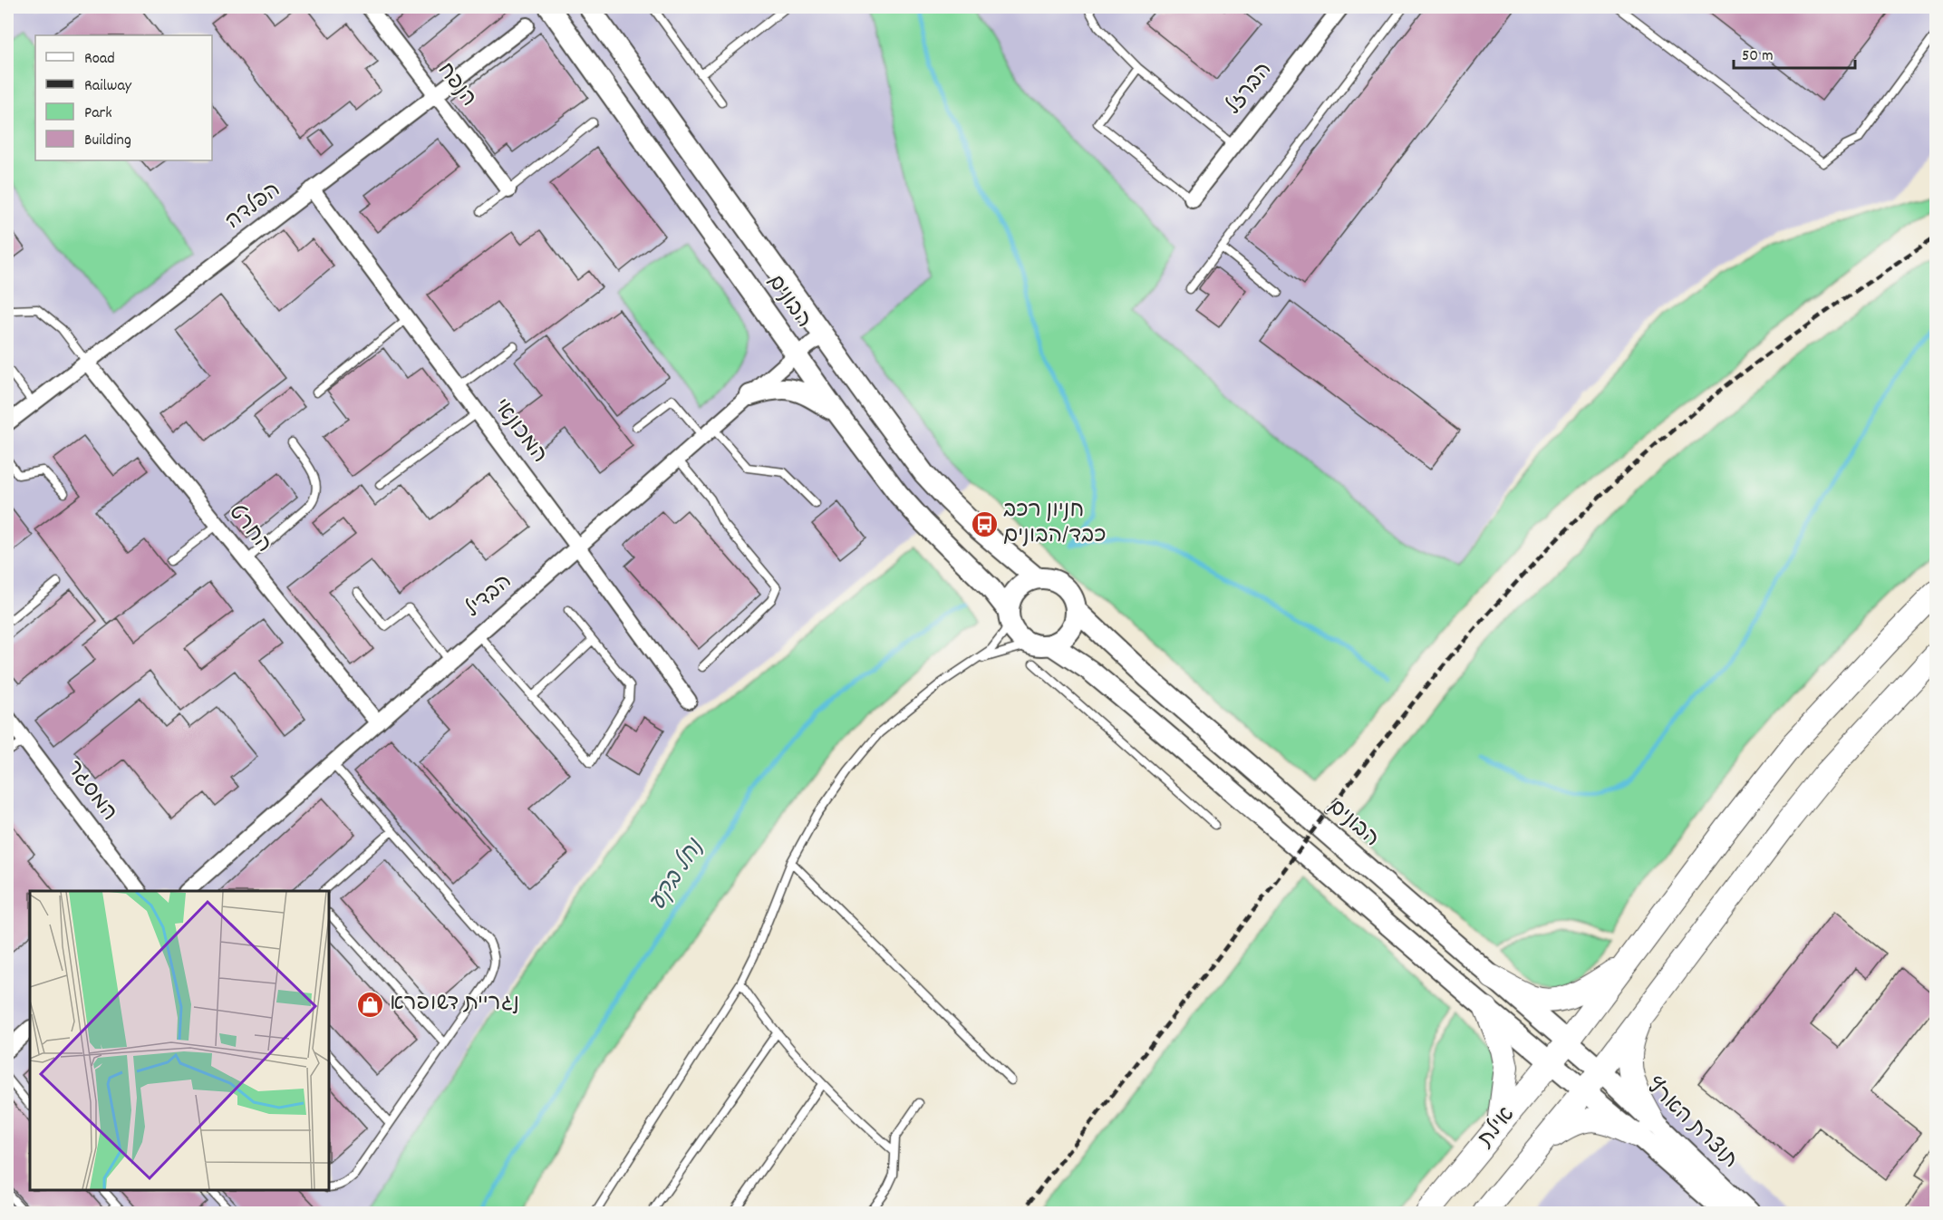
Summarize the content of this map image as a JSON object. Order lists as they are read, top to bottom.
{
  "streets": {
    "main road": ["אילת"],
    "street": [
      "הנפח",
      "הברזל",
      "הפלדה",
      "הבונים",
      "המכונאי",
      "החרט",
      "הבדיל",
      "המסגר",
      "תוצרת הארץ"
    ]
  },
  "crossings": [
    ["הנפח", "הפלדה"],
    ["הפלדה", "המכונאי"],
    ["הפלדה", "החרט"],
    ["הבונים", "הבדיל"],
    ["הבונים", "תוצרת הארץ"],
    ["הבונים", "אילת"],
    ["המכונאי", "הבדיל"],
    ["החרט", "הבדיל"],
    ["תוצרת הארץ", "אילת"]
  ],
  "water": ["נחל בקע"],
  "places": {
    "bus stop": ["חניון רכב כבד/הבונים"],
    "shop": ["נגריית דשופרא"]
  },
  "legend": [
    "Road",
    "Railway",
    "Park",
    "Building"
  ],
  "scale_bar": "50 m"
}
